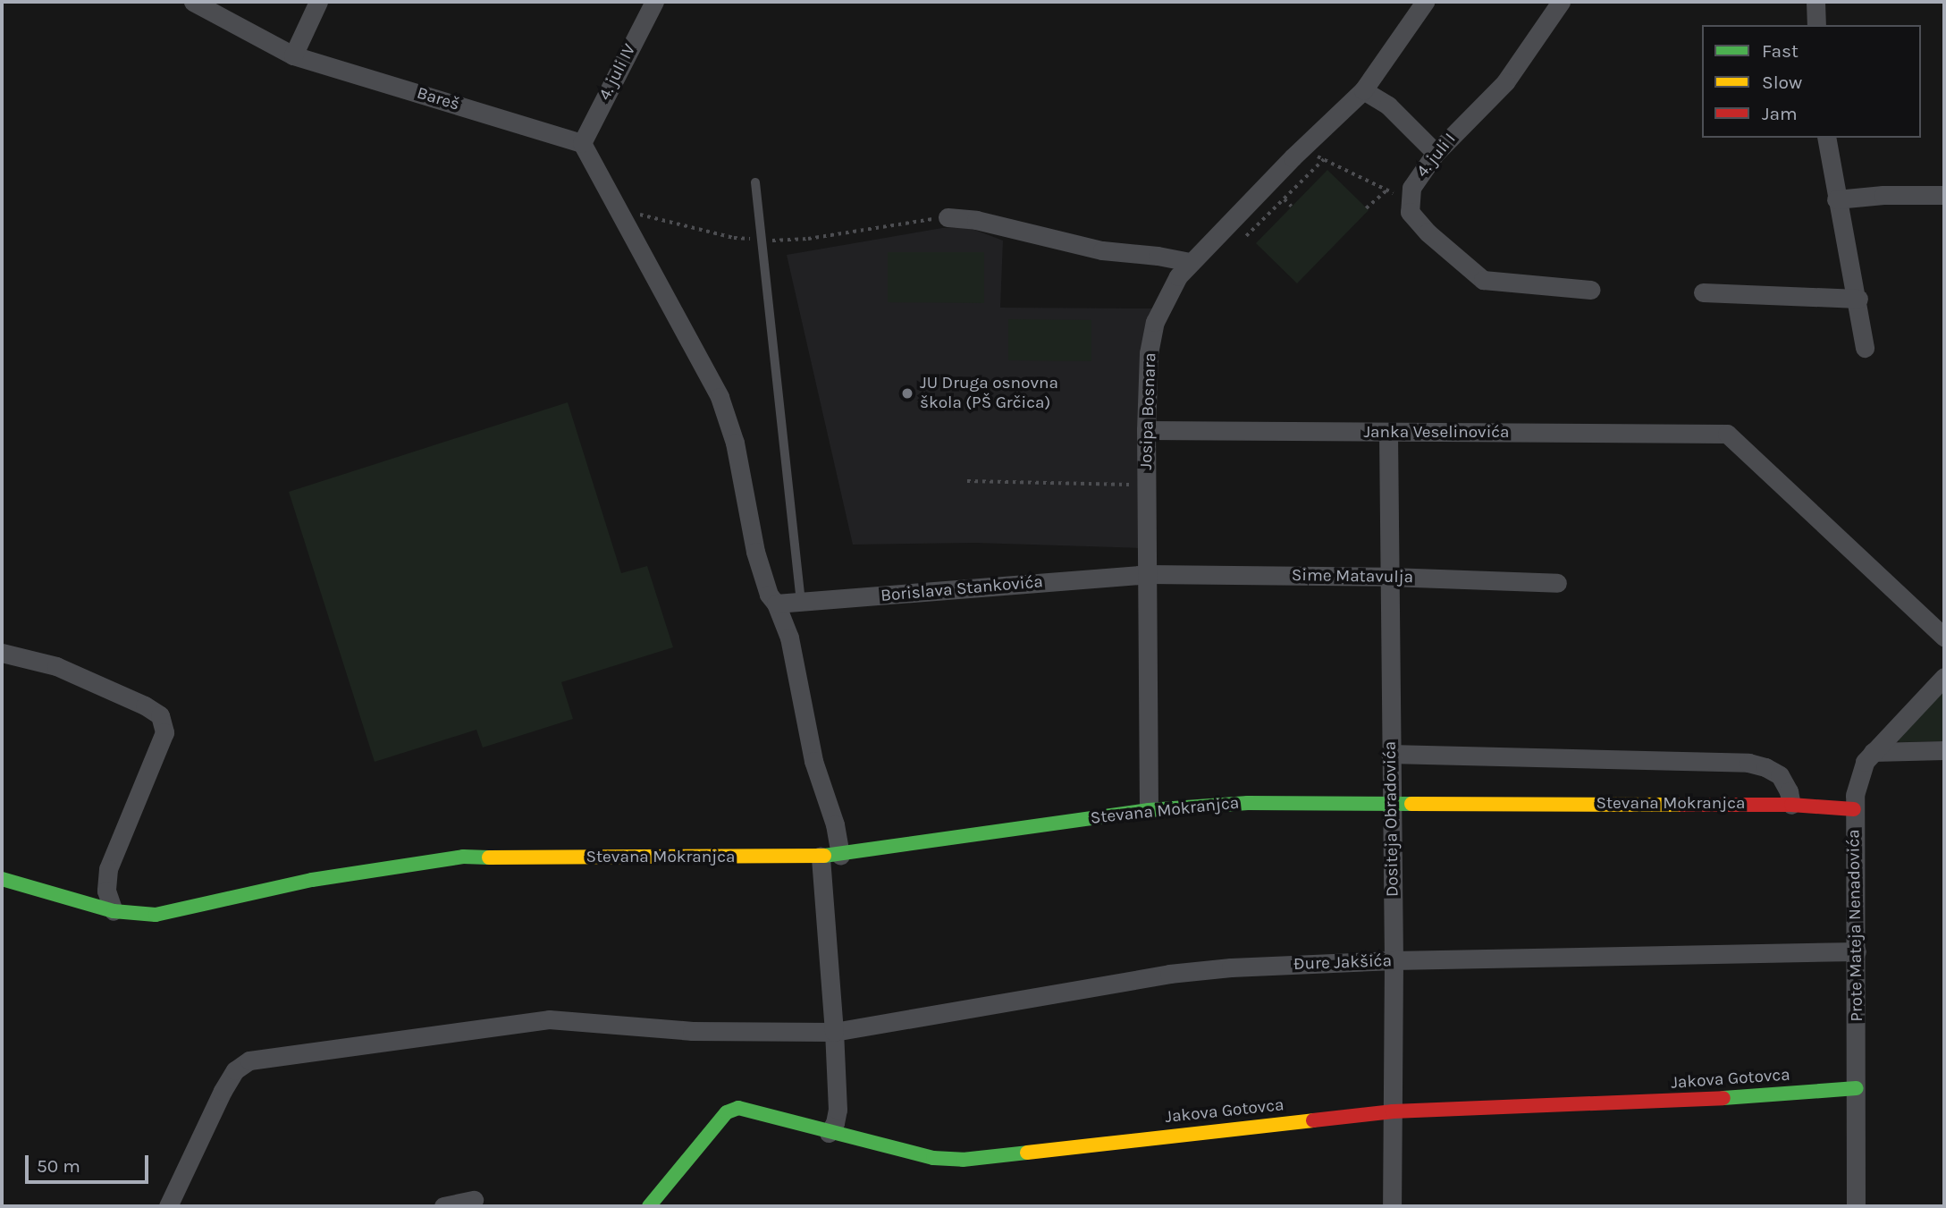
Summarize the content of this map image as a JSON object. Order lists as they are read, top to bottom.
{
  "streets": {
    "street": [
      "4. juli IV",
      "Bareš",
      "4. juli I",
      "Josipa Bosnara",
      "Janka Veselinovića",
      "Sime Matavulja",
      "Borislava Stankovića",
      "Stevana Mokranjca",
      "Dositeja Obradovića",
      "Prote Mateja Nenadovića",
      "Đure Jakšića",
      "Jakova Gotovca"
    ]
  },
  "crossings": [
    ["4. juli IV", "Bareš"],
    ["Josipa Bosnara", "Janka Veselinovića"],
    ["Josipa Bosnara", "Sime Matavulja"],
    ["Josipa Bosnara", "Borislava Stankovića"],
    ["Josipa Bosnara", "Stevana Mokranjca"],
    ["Janka Veselinovića", "Dositeja Obradovića"],
    ["Sime Matavulja", "Borislava Stankovića"],
    ["Sime Matavulja", "Dositeja Obradovića"],
    ["Stevana Mokranjca", "Dositeja Obradovića"],
    ["Stevana Mokranjca", "Prote Mateja Nenadovića"],
    ["Dositeja Obradovića", "Đure Jakšića"],
    ["Dositeja Obradovića", "Jakova Gotovca"],
    ["Prote Mateja Nenadovića", "Đure Jakšića"],
    ["Prote Mateja Nenadovića", "Jakova Gotovca"]
  ],
  "places": ["JU Druga osnovna škola (PŠ Grčica)"],
  "legend": ["Fast", "Slow", "Jam"],
  "scale_bar": "50 m"
}
